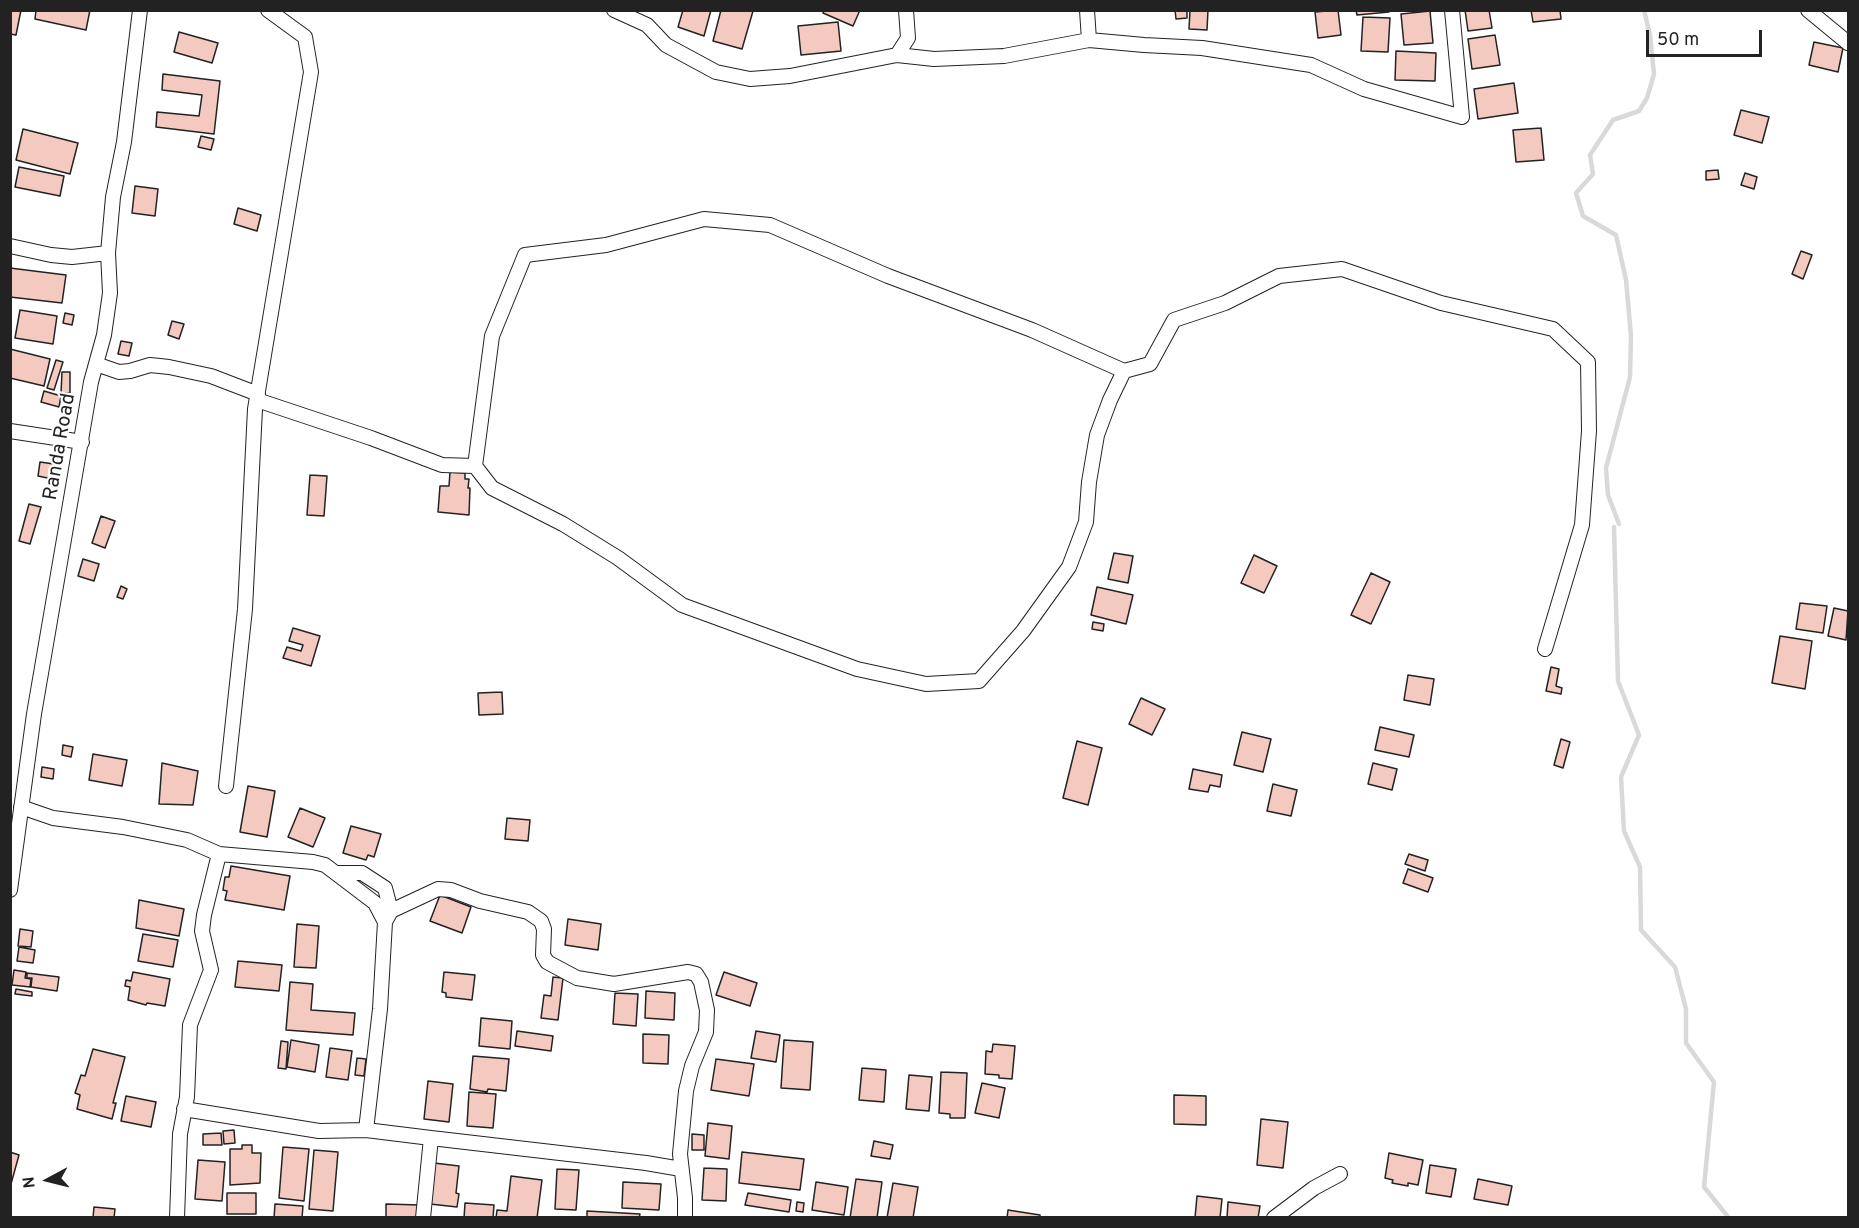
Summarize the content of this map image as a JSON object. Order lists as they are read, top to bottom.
{
  "streets": {
    "street": ["Randa Road"]
  },
  "scale_bar": "50 m",
  "north": "left"
}
